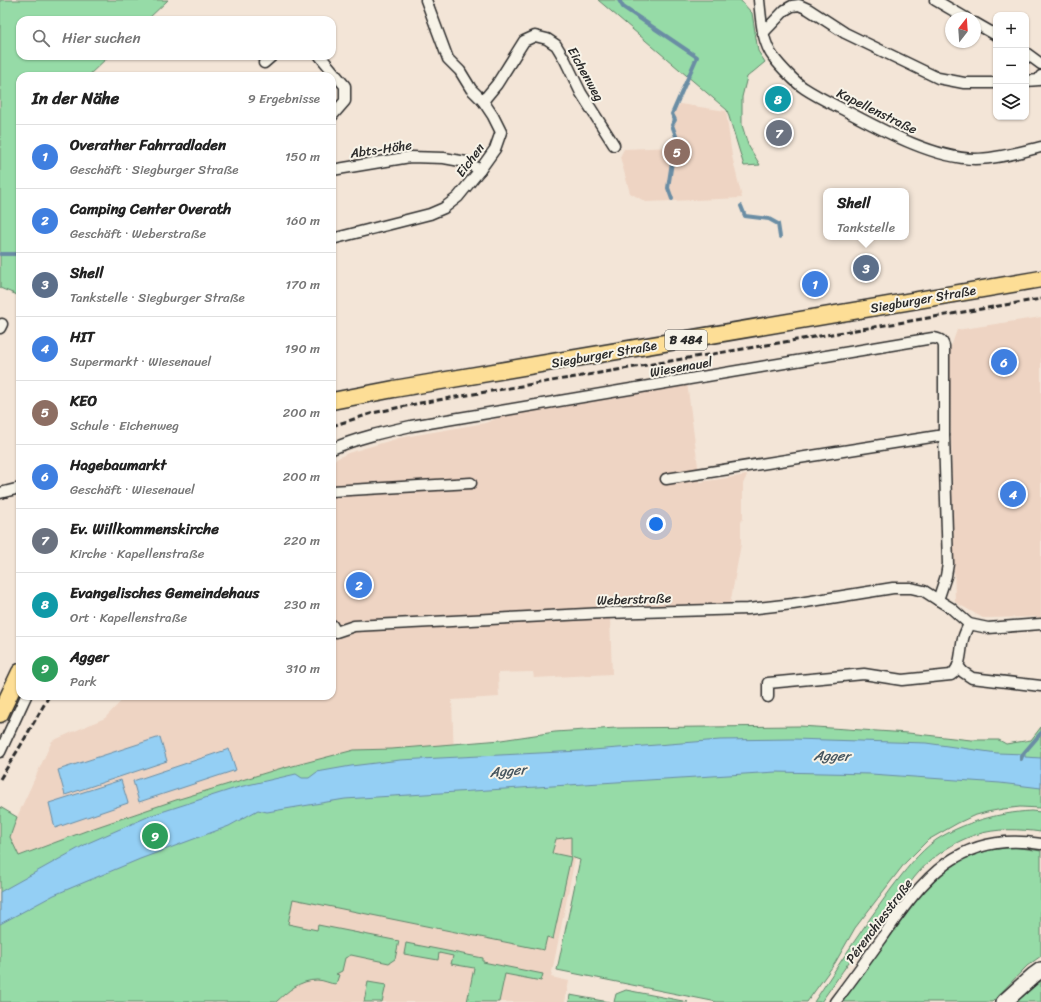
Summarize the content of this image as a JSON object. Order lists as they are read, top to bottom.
{
  "streets": {
    "main road": ["Siegburger Straße", "B 484"],
    "street": [
      "Eichenweg",
      "Kapellenstraße",
      "Abts-Höhe",
      "Eichen",
      "Wiesenauel",
      "Weberstraße",
      "Pérenchiesstraße"
    ]
  },
  "crossings": [
    ["Eichenweg", "Eichen"],
    ["Abts-Höhe", "Eichen"],
    ["Wiesenauel", "Weberstraße"]
  ],
  "water": ["Agger"],
  "north": "top",
  "page": {
    "map_buttons": ["+", "−"],
    "search": "Hier suchen",
    "heading": ["In der Nähe", "9 Ergebnisse"],
    "pins": [
      "8",
      "7",
      "5",
      "3",
      "1",
      "6",
      "4",
      "2",
      "9"
    ],
    "list": [
      {
        "mark": "1",
        "name": "Overather Fahrradladen",
        "note": "Geschäft · Siegburger Straße",
        "value": "150 m"
      },
      {
        "mark": "2",
        "name": "Camping Center Overath",
        "note": "Geschäft · Weberstraße",
        "value": "160 m"
      },
      {
        "mark": "3",
        "name": "Shell",
        "note": "Tankstelle · Siegburger Straße",
        "value": "170 m"
      },
      {
        "mark": "4",
        "name": "HIT",
        "note": "Supermarkt · Wiesenauel",
        "value": "190 m"
      },
      {
        "mark": "5",
        "name": "KEO",
        "note": "Schule · Eichenweg",
        "value": "200 m"
      },
      {
        "mark": "6",
        "name": "Hagebaumarkt",
        "note": "Geschäft · Wiesenauel",
        "value": "200 m"
      },
      {
        "mark": "7",
        "name": "Ev. Willkommenskirche",
        "note": "Kirche · Kapellenstraße",
        "value": "220 m"
      },
      {
        "mark": "8",
        "name": "Evangelisches Gemeindehaus",
        "note": "Ort · Kapellenstraße",
        "value": "230 m"
      },
      {
        "mark": "9",
        "name": "Agger",
        "note": "Park",
        "value": "310 m"
      }
    ],
    "popup": ["Shell", "Tankstelle"]
  }
}
